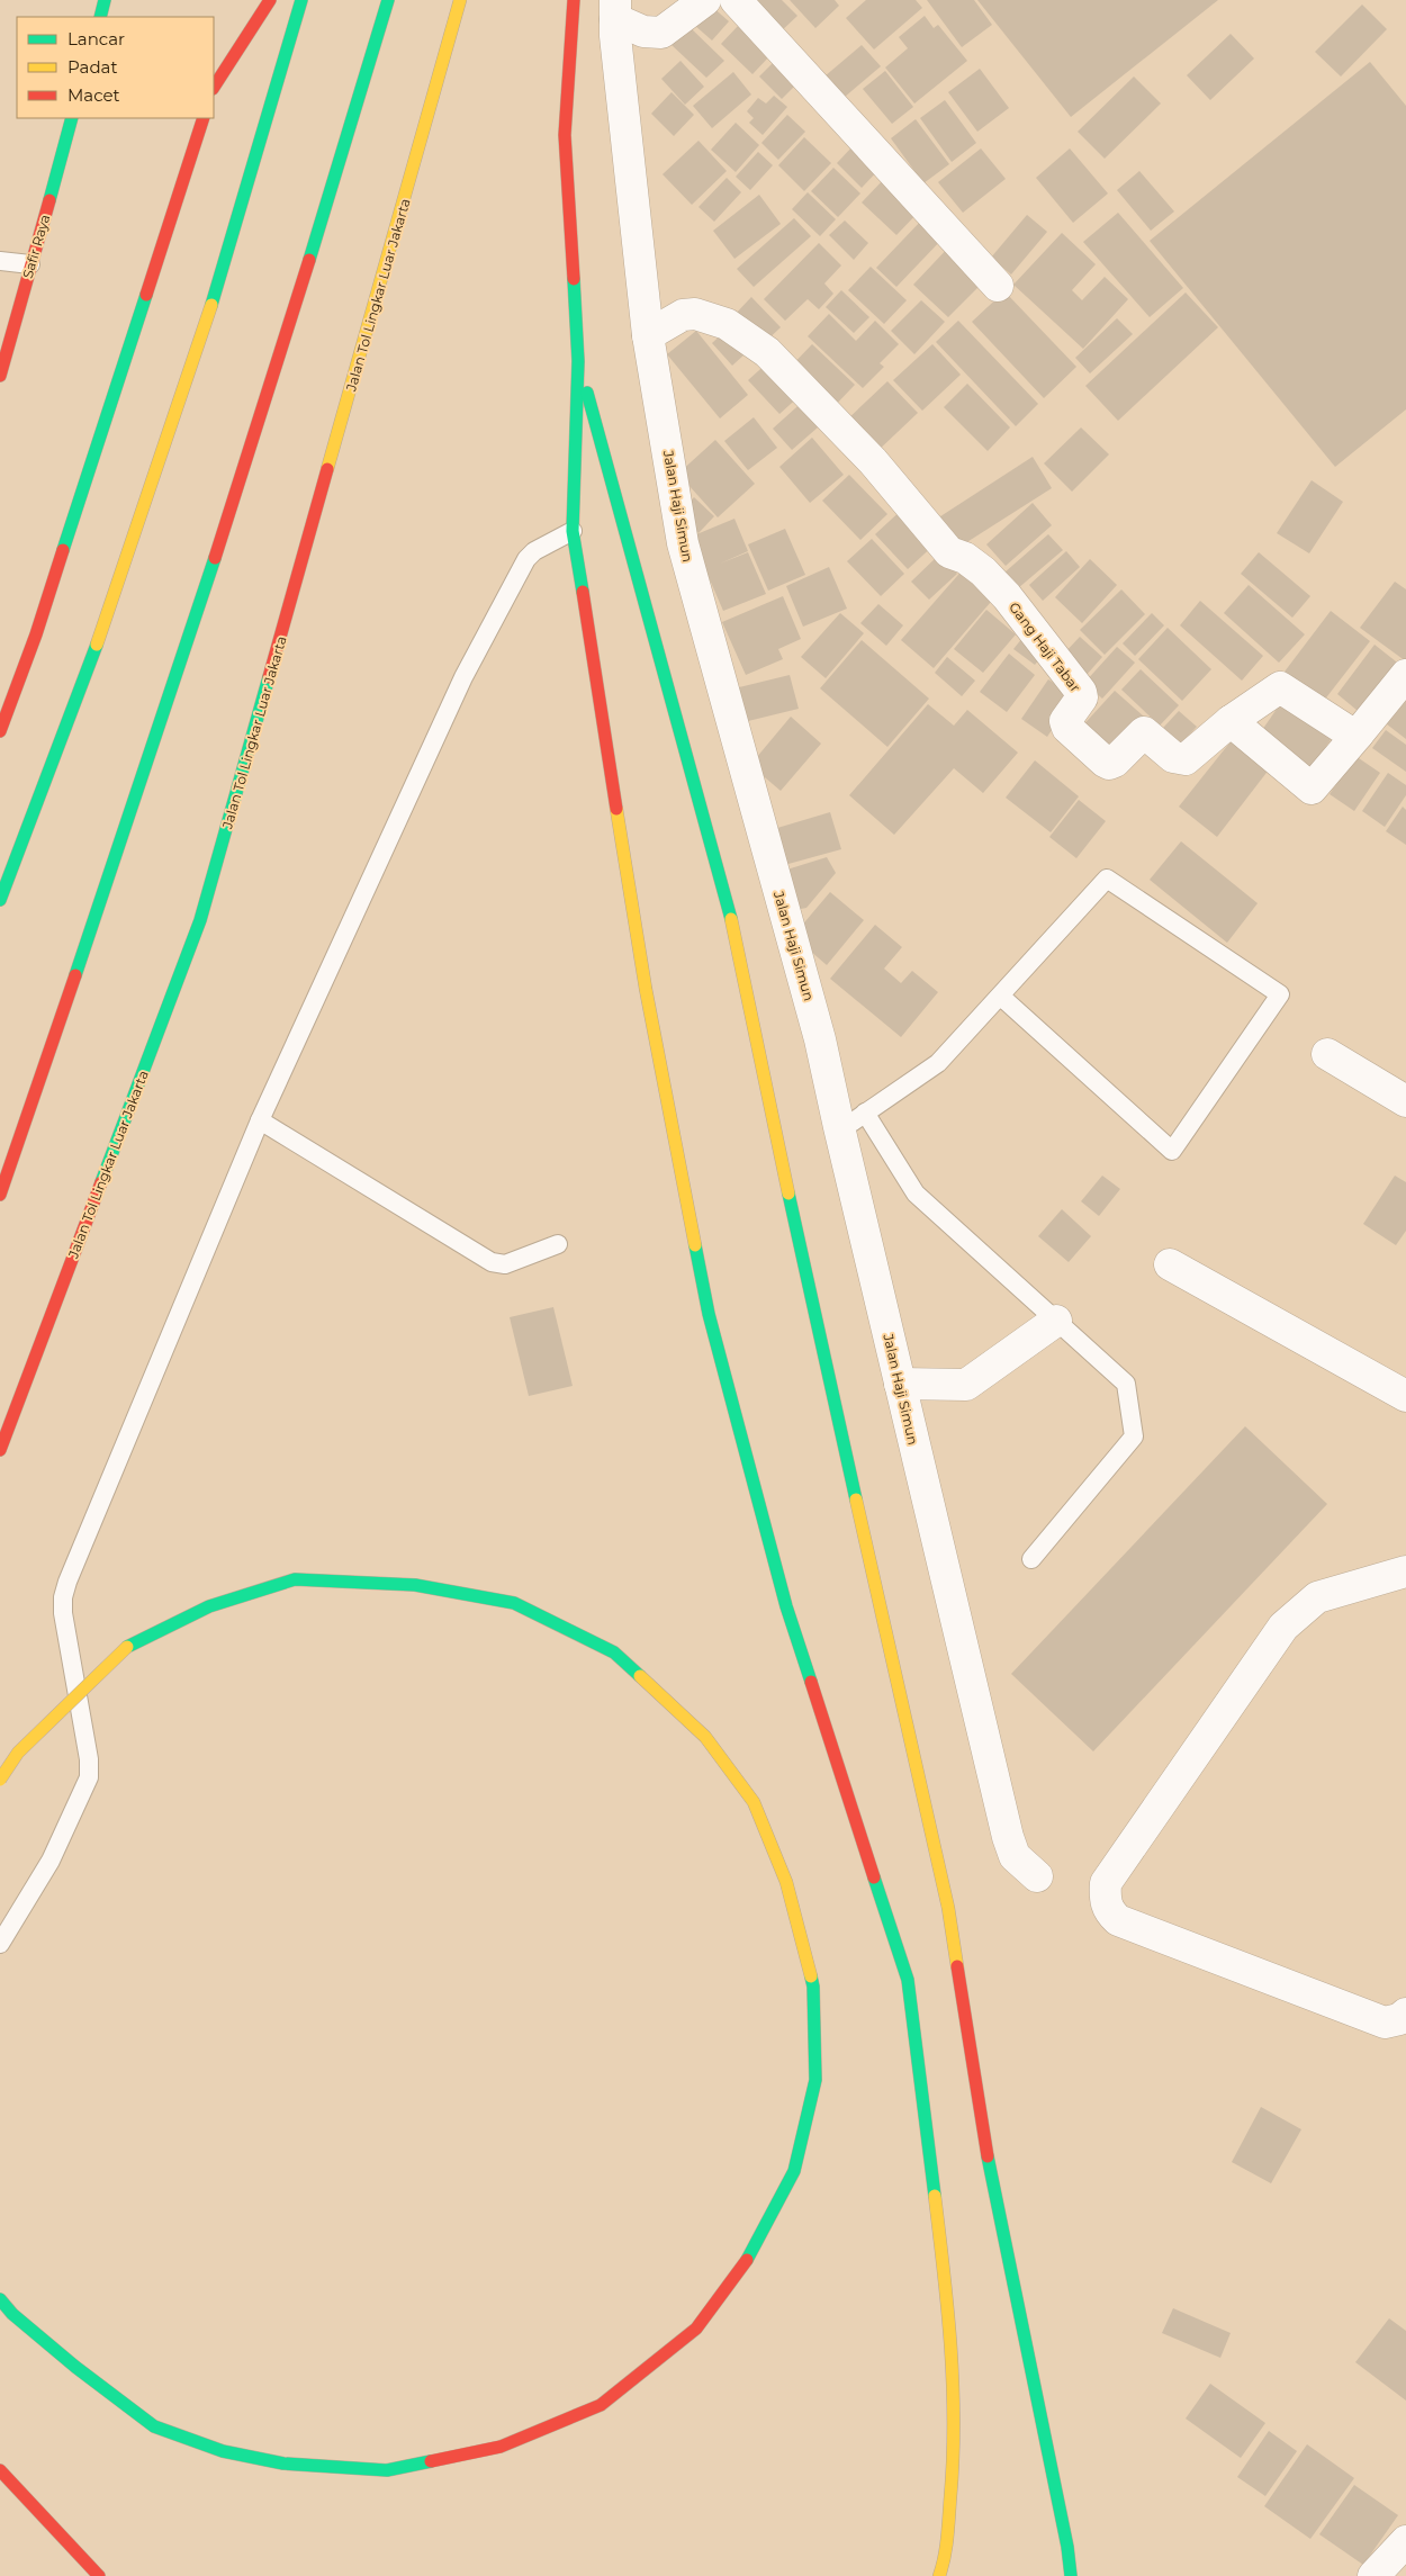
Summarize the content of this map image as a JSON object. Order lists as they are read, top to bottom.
{
  "streets": {
    "main road": ["Safir Raya", "Jalan Tol Lingkar Luar Jakarta"],
    "street": ["Jalan Haji Simun", "Gang Haji Tabar"]
  },
  "crossings": [
    ["Jalan Haji Simun", "Gang Haji Tabar"]
  ],
  "legend": ["Lancar", "Padat", "Macet"]
}
